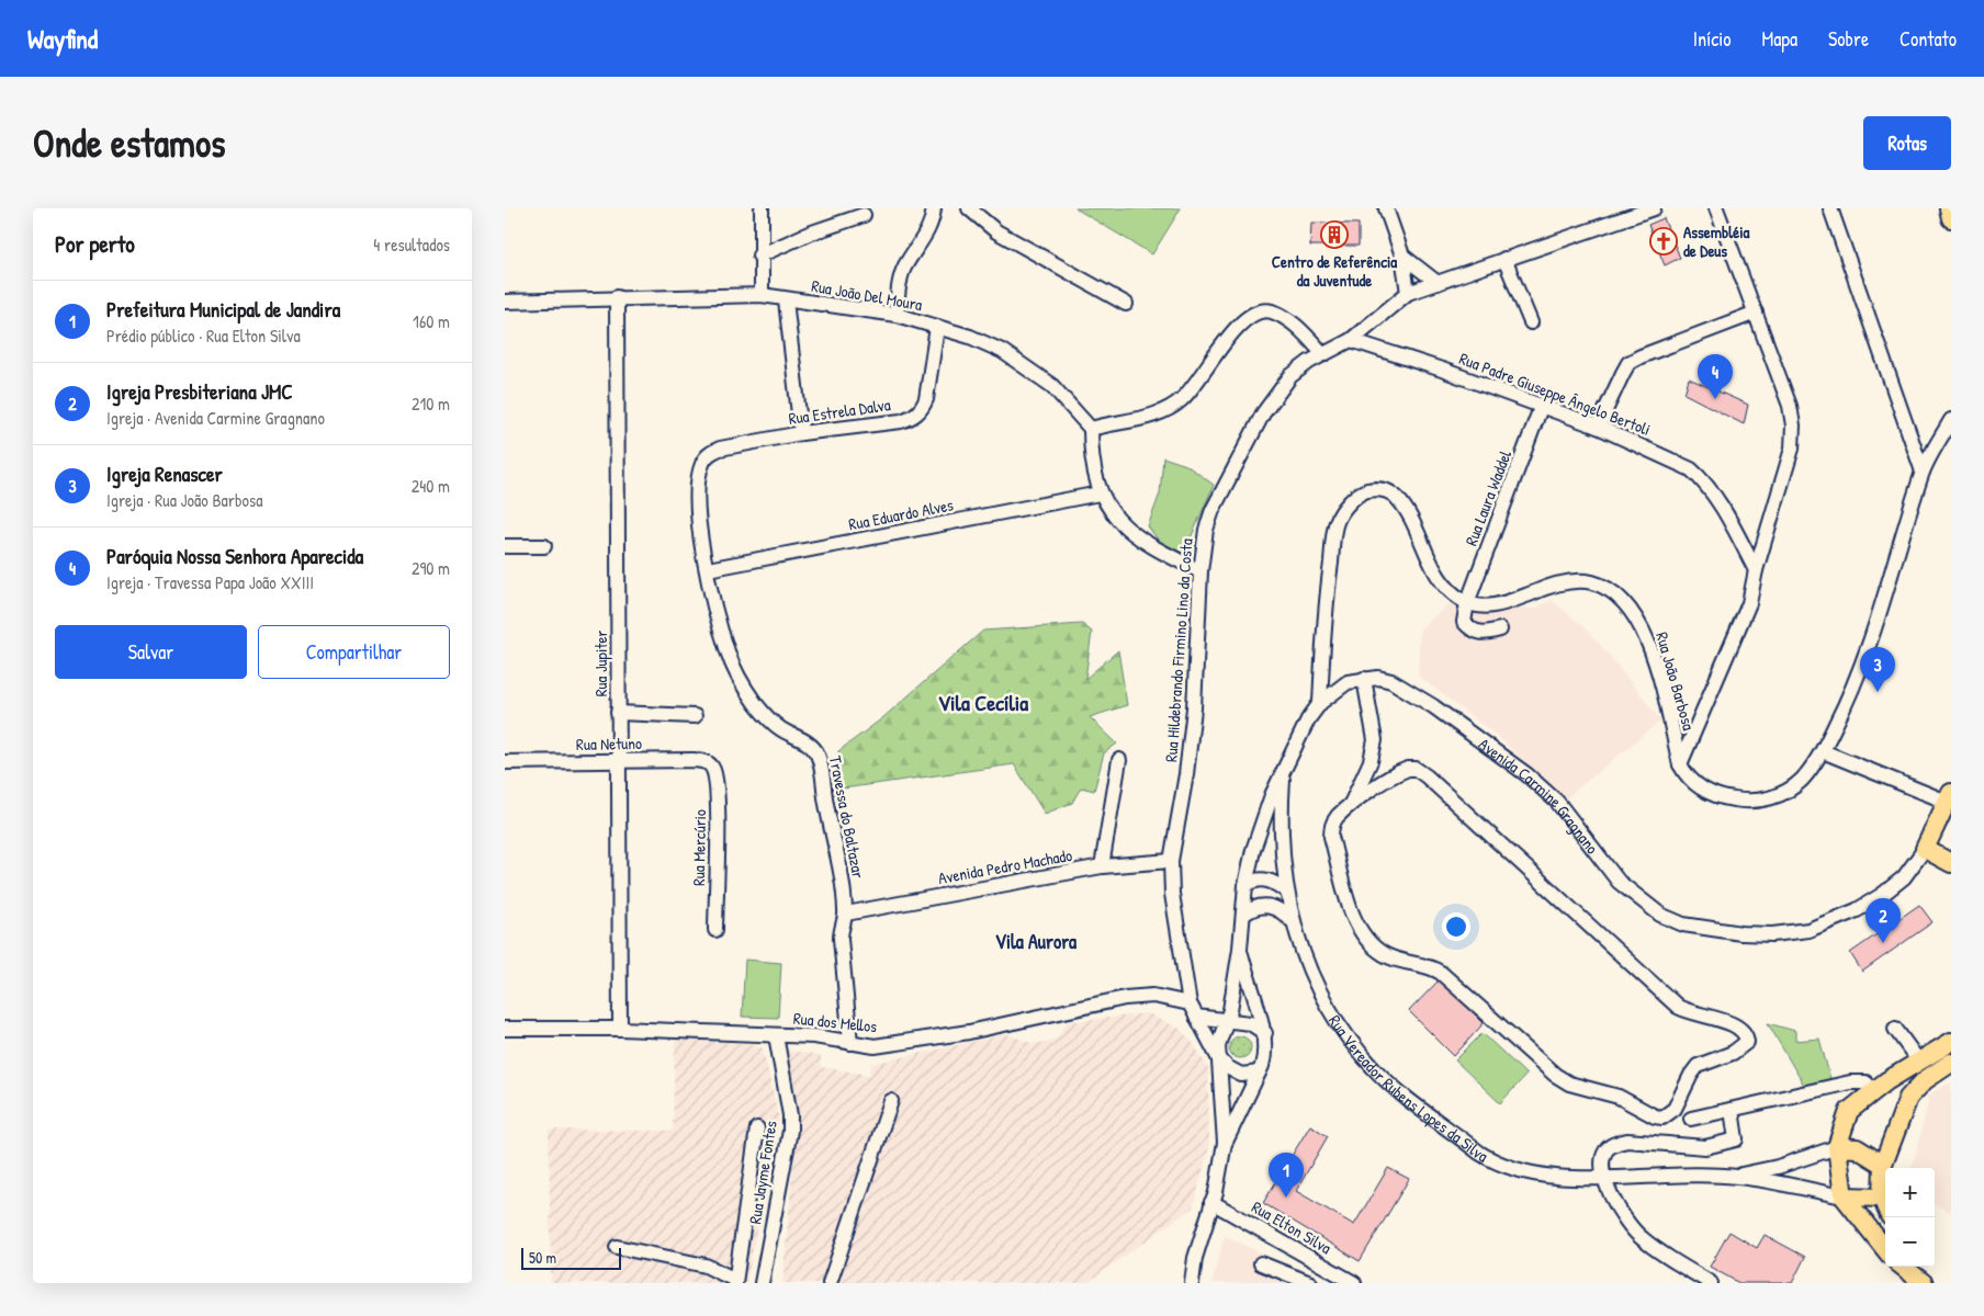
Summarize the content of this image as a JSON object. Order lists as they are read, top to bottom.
{
  "streets": {
    "main road": ["Avenida Carmine Gragnano", "Rua Vereador Rubens Lopes da Silva"],
    "street": [
      "Rua João Del Moura",
      "Rua Padre Giuseppe Ângelo Bertoli",
      "Rua Estrela Dalva",
      "Rua Laura Waddel",
      "Rua Eduardo Alves",
      "Rua Hildebrando Firmino Lino da Costa",
      "Rua Jupiter",
      "Rua João Barbosa",
      "Rua Netuno",
      "Travessa do Baltazar",
      "Rua Mercúrio",
      "Avenida Pedro Machado",
      "Rua dos Mellos",
      "Rua Jayme Fontes",
      "Rua Elton Silva"
    ]
  },
  "crossings": [
    ["Rua João Del Moura", "Rua Estrela Dalva"],
    ["Rua João Del Moura", "Rua Jupiter"],
    ["Rua Padre Giuseppe Ângelo Bertoli", "Rua Laura Waddel"],
    ["Rua Padre Giuseppe Ângelo Bertoli", "Rua Hildebrando Firmino Lino da Costa"],
    ["Rua Estrela Dalva", "Travessa do Baltazar"],
    ["Rua Laura Waddel", "Rua João Barbosa"],
    ["Rua Eduardo Alves", "Travessa do Baltazar"],
    ["Rua Hildebrando Firmino Lino da Costa", "Avenida Carmine Gragnano"],
    ["Rua Hildebrando Firmino Lino da Costa", "Avenida Pedro Machado"],
    ["Rua Hildebrando Firmino Lino da Costa", "Rua dos Mellos"],
    ["Rua Jupiter", "Rua Netuno"],
    ["Rua Jupiter", "Rua dos Mellos"],
    ["Rua Netuno", "Rua Mercúrio"],
    ["Avenida Carmine Gragnano", "Rua dos Mellos"],
    ["Avenida Carmine Gragnano", "Rua Vereador Rubens Lopes da Silva"],
    ["Avenida Carmine Gragnano", "Rua Elton Silva"],
    ["Travessa do Baltazar", "Avenida Pedro Machado"],
    ["Travessa do Baltazar", "Rua dos Mellos"],
    ["Rua dos Mellos", "Rua Jayme Fontes"]
  ],
  "districts": ["Vila Cecília", "Vila Aurora"],
  "places": {
    "building": ["Centro de Referência da Juventude"],
    "church": ["Assembléia de Deus"]
  },
  "scale_bar": "50 m",
  "page": {
    "header": "Wayfind",
    "nav": [
      "Início",
      "Mapa",
      "Sobre",
      "Contato"
    ],
    "buttons": [
      "Rotas",
      ["Salvar", "Compartilhar"]
    ],
    "title": "Onde estamos",
    "heading": ["Por perto", "4 resultados"],
    "list": [
      {
        "mark": "1",
        "name": "Prefeitura Municipal de Jandira",
        "note": "Prédio público · Rua Elton Silva",
        "value": "160 m"
      },
      {
        "mark": "2",
        "name": "Igreja Presbiteriana JMC",
        "note": "Igreja · Avenida Carmine Gragnano",
        "value": "210 m"
      },
      {
        "mark": "3",
        "name": "Igreja Renascer",
        "note": "Igreja · Rua João Barbosa",
        "value": "240 m"
      },
      {
        "mark": "4",
        "name": "Paróquia Nossa Senhora Aparecida",
        "note": "Igreja · Travessa Papa João XXIII",
        "value": "290 m"
      }
    ],
    "pins": [
      "4",
      "3",
      "2",
      "1"
    ],
    "map_buttons": ["+", "−"],
    "scale": "50 m"
  }
}
